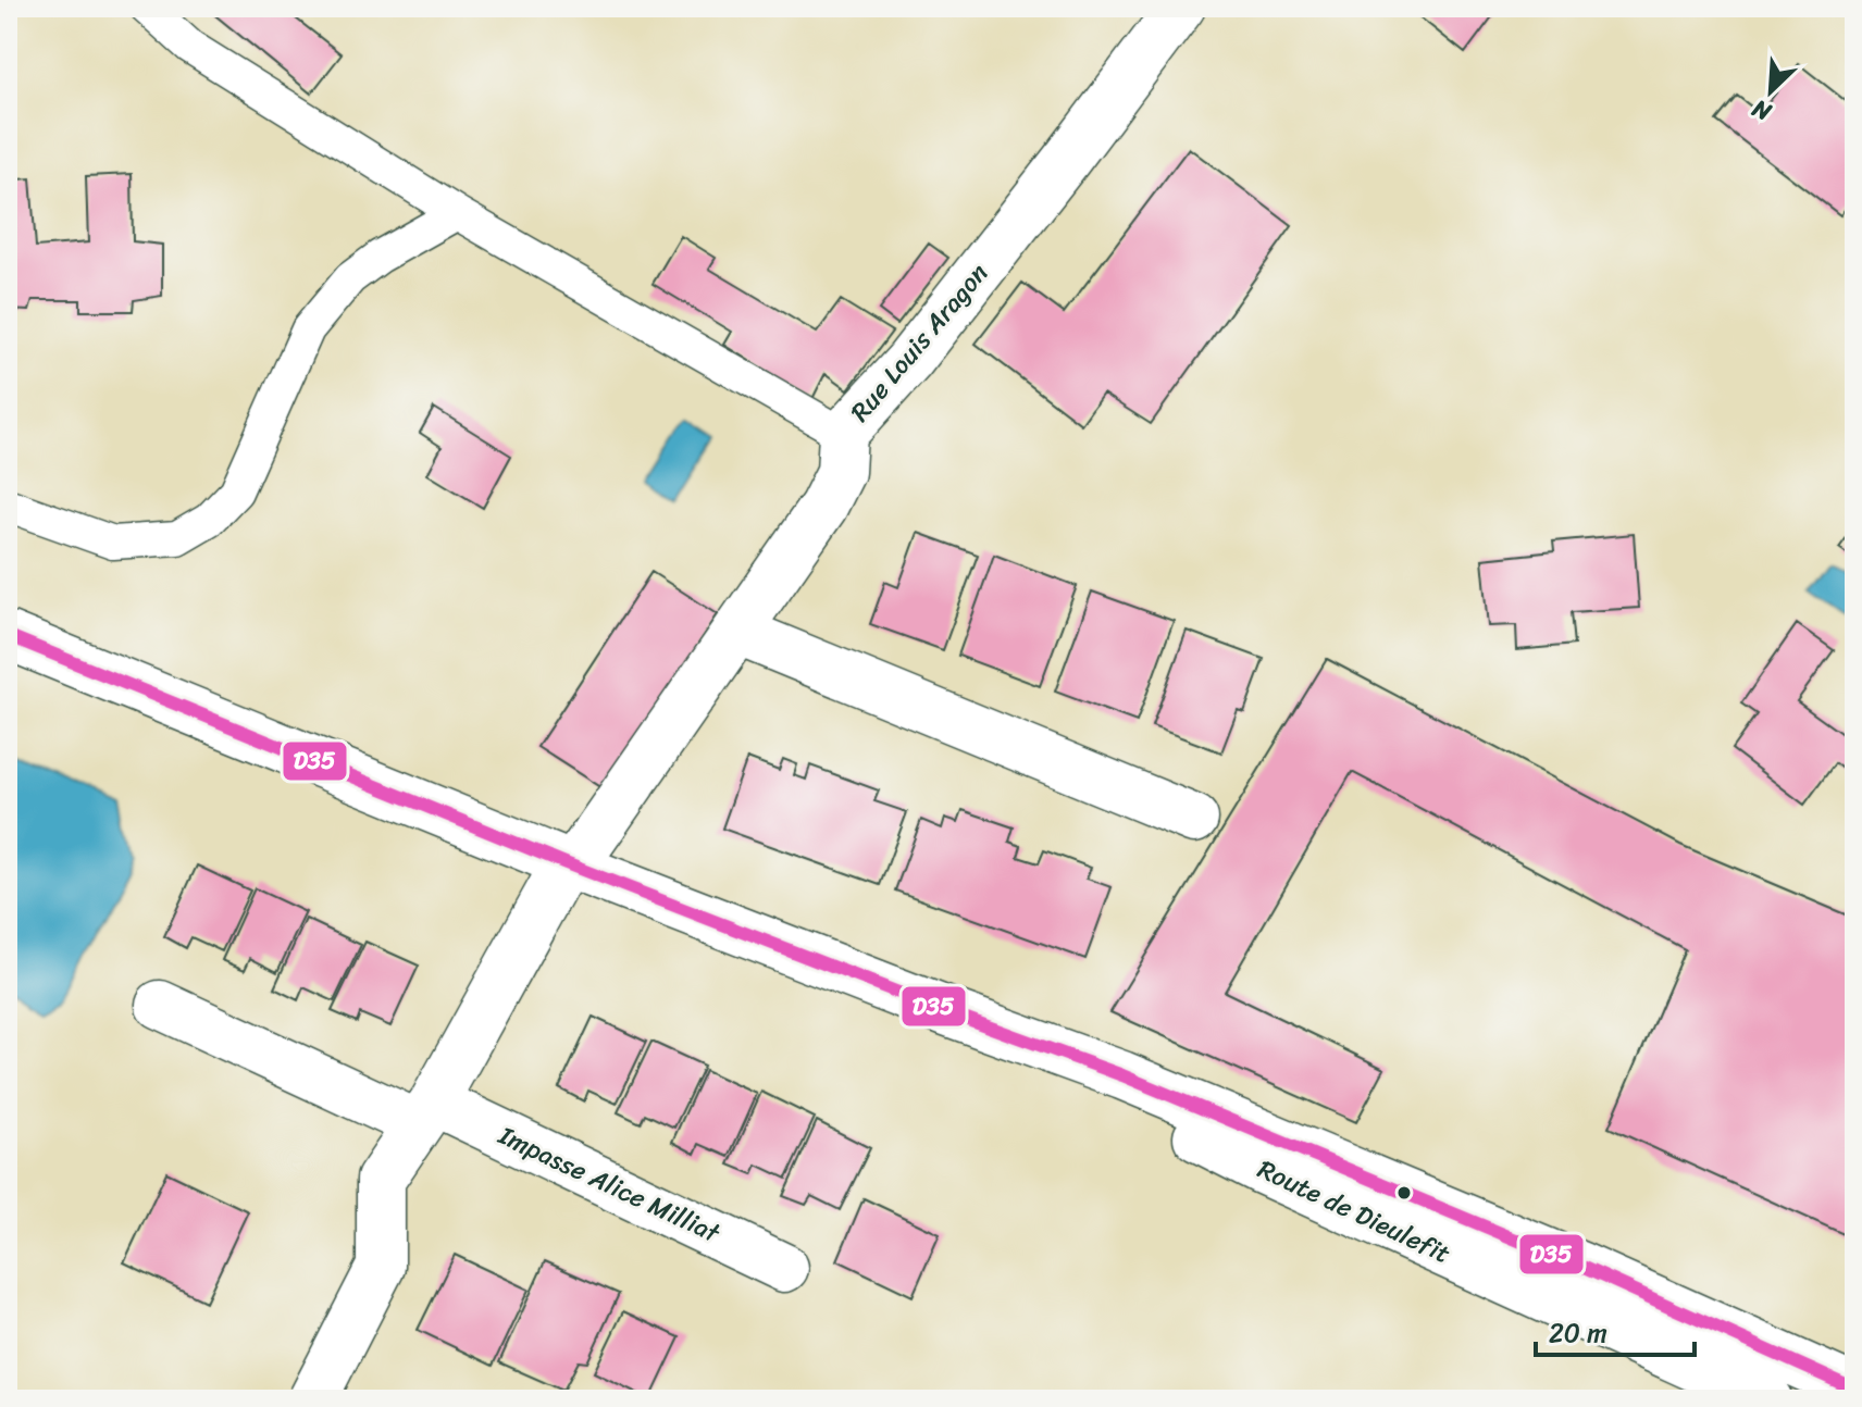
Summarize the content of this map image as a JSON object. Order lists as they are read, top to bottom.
{
  "streets": {
    "main road": ["Rue Louis Aragon", "Impasse Alice Milliat", "Route de Dieulefit"]
  },
  "crossings": [
    ["Rue Louis Aragon", "Route de Dieulefit"]
  ],
  "lines": ["transit line D35"],
  "scale_bar": "20 m",
  "north": "bottom left"
}
